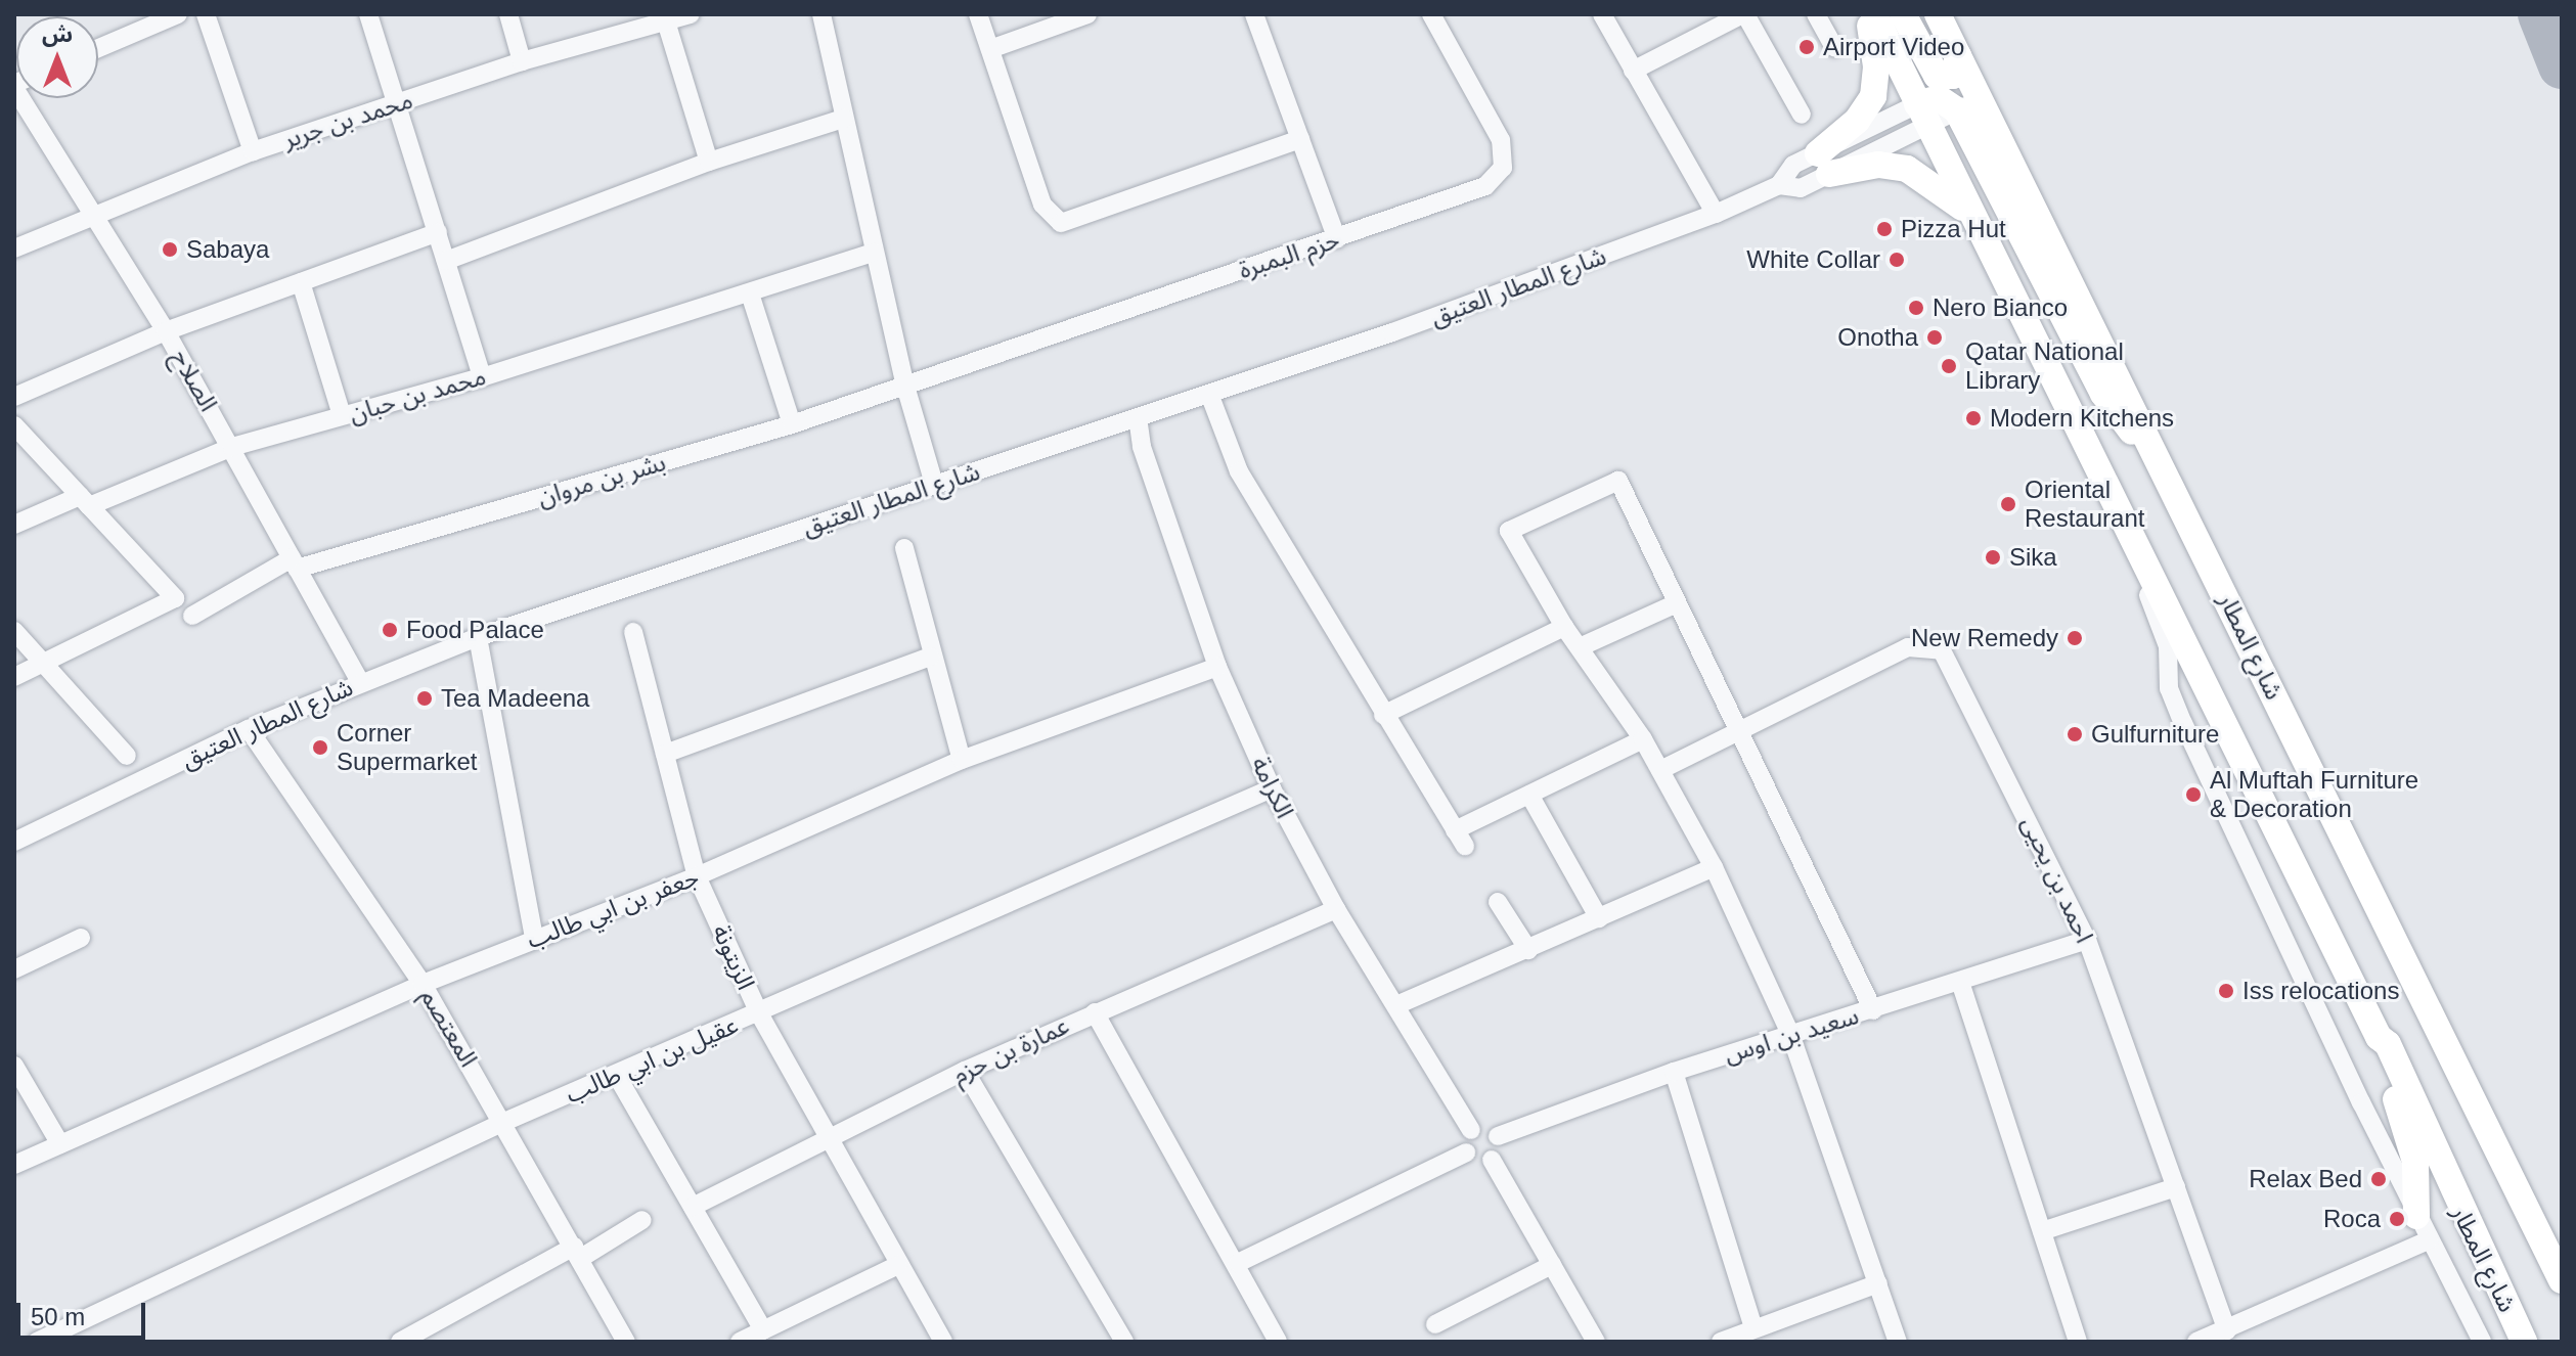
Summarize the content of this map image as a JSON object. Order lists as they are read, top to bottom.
{
  "streets": {
    "highway": ["شارع المطار"],
    "street": [
      "محمد بن جرير",
      "حزم البمبرة",
      "شارع المطار العتيق",
      "الصلاح",
      "محمد بن حبان",
      "بشر بن مروان",
      "الكرامة",
      "احمد بن يحيى",
      "جعفر بن ابي طالب",
      "الزيتونة",
      "المعتصم",
      "سعيد بن اوس",
      "عمارة بن حزم",
      "عقيل بن ابي طالب"
    ]
  },
  "crossings": [
    ["محمد بن جرير", "الصلاح"],
    ["حزم البمبرة", "بشر بن مروان"],
    ["شارع المطار العتيق", "الصلاح"],
    ["شارع المطار العتيق", "شارع المطار"],
    ["شارع المطار العتيق", "الكرامة"],
    ["شارع المطار العتيق", "المعتصم"],
    ["الصلاح", "محمد بن حبان"],
    ["الصلاح", "بشر بن مروان"],
    ["الكرامة", "جعفر بن ابي طالب"],
    ["الكرامة", "سعيد بن اوس"],
    ["الكرامة", "عمارة بن حزم"],
    ["الكرامة", "عقيل بن ابي طالب"],
    ["احمد بن يحيى", "سعيد بن اوس"],
    ["جعفر بن ابي طالب", "الزيتونة"],
    ["جعفر بن ابي طالب", "المعتصم"],
    ["الزيتونة", "عمارة بن حزم"],
    ["الزيتونة", "عقيل بن ابي طالب"],
    ["المعتصم", "عقيل بن ابي طالب"]
  ],
  "places": [
    "Airport Video",
    "Pizza Hut",
    "Sabaya",
    "White Collar",
    "Nero Bianco",
    "Onotha",
    "Qatar National Library",
    "Modern Kitchens",
    "Oriental Restaurant",
    "Sika",
    "Food Palace",
    "New Remedy",
    "Tea Madeena",
    "Gulfurniture",
    "Corner Supermarket",
    "Al Muftah Furniture & Decoration",
    "Iss relocations",
    "Relax Bed",
    "Roca"
  ],
  "scale_bar": "50 m",
  "north": "top"
}
